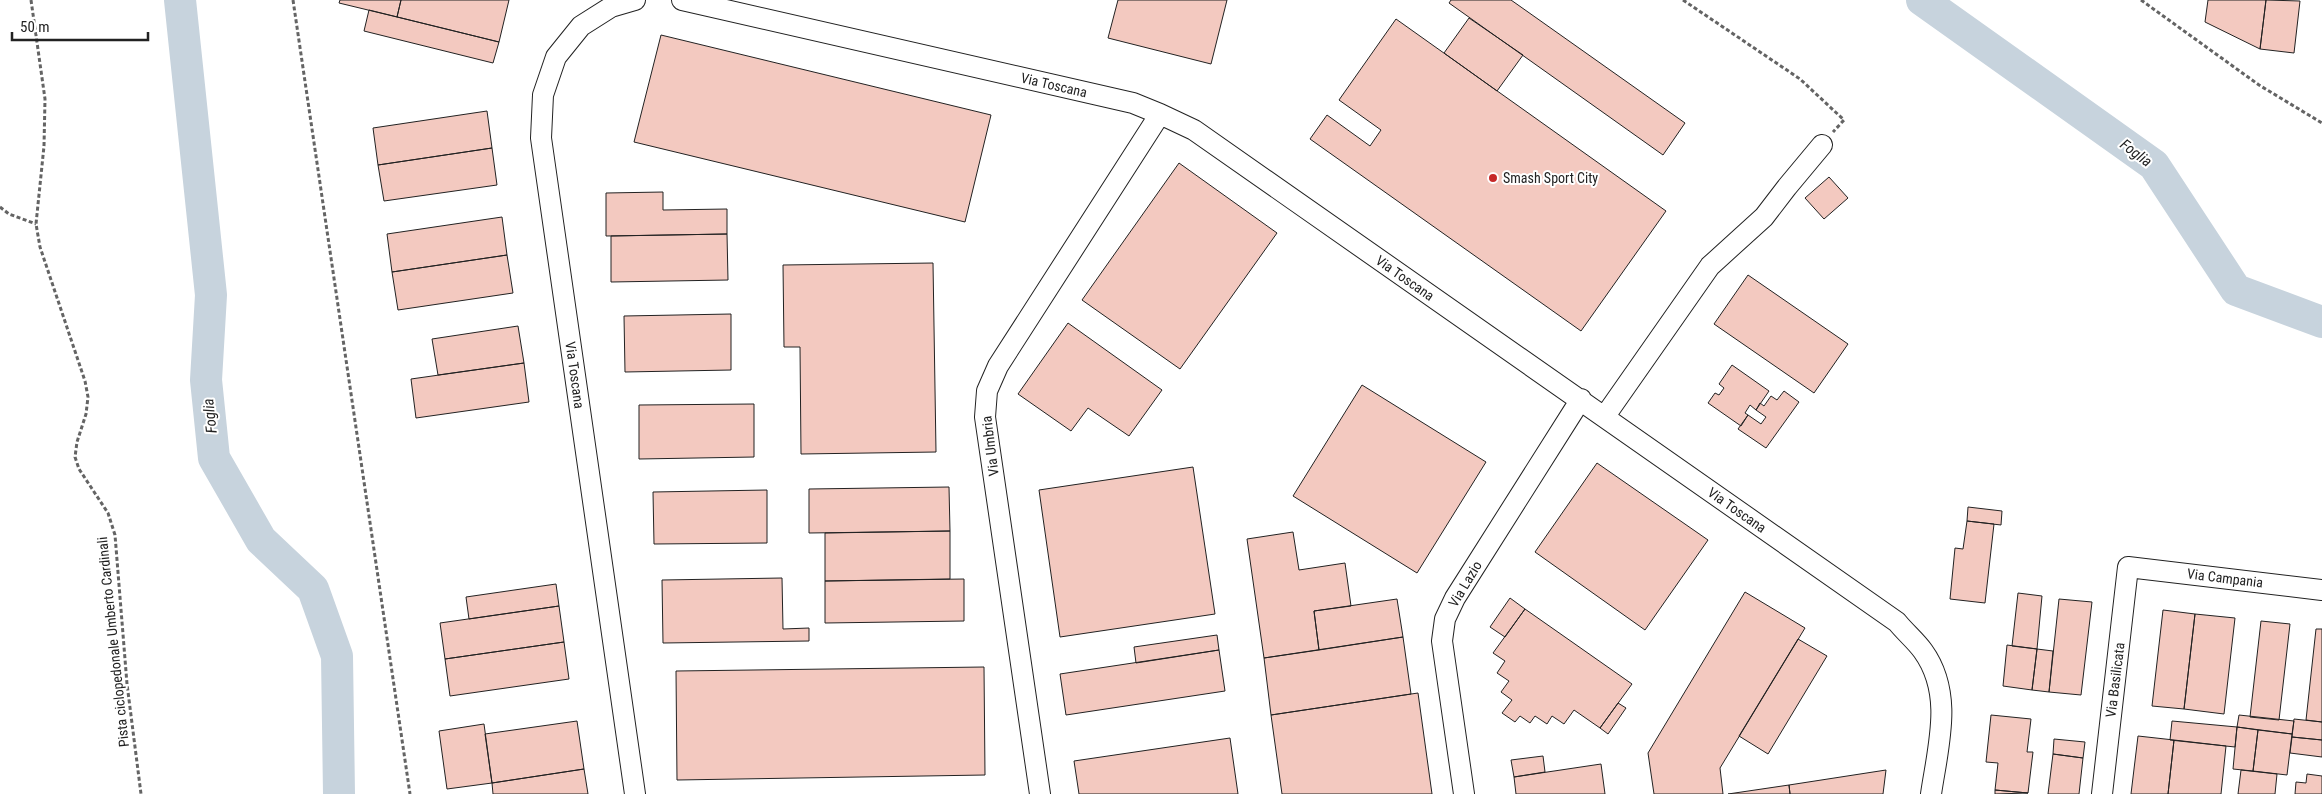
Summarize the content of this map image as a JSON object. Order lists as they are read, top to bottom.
{
  "streets": {
    "street": [
      "Via Toscana",
      "Via Umbria",
      "Via Campania",
      "Via Lazio",
      "Via Basilicata"
    ],
    "path": ["Pista ciclopedonale Umberto Cardinali"]
  },
  "crossings": [
    ["Via Toscana", "Via Umbria"],
    ["Via Toscana", "Via Lazio"],
    ["Via Campania", "Via Basilicata"]
  ],
  "water": ["Foglia"],
  "places": ["Smash Sport City"],
  "scale_bar": "50 m"
}
